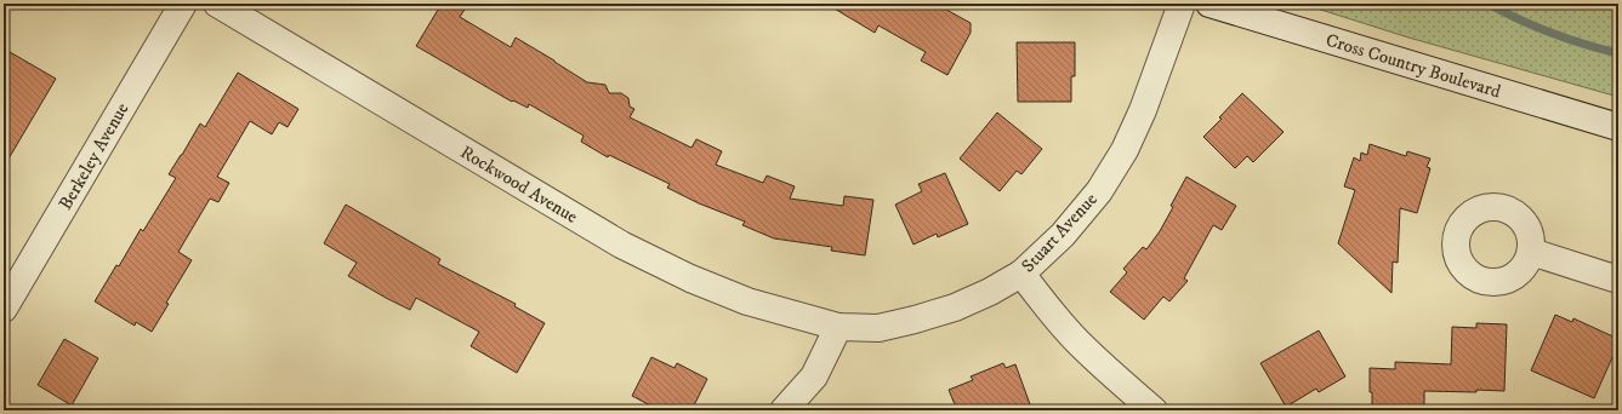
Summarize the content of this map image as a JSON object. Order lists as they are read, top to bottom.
{
  "streets": {
    "street": [
      "Cross Country Boulevard",
      "Berkeley Avenue",
      "Rockwood Avenue",
      "Stuart Avenue"
    ]
  },
  "crossings": [
    ["Rockwood Avenue", "Stuart Avenue"]
  ]
}
